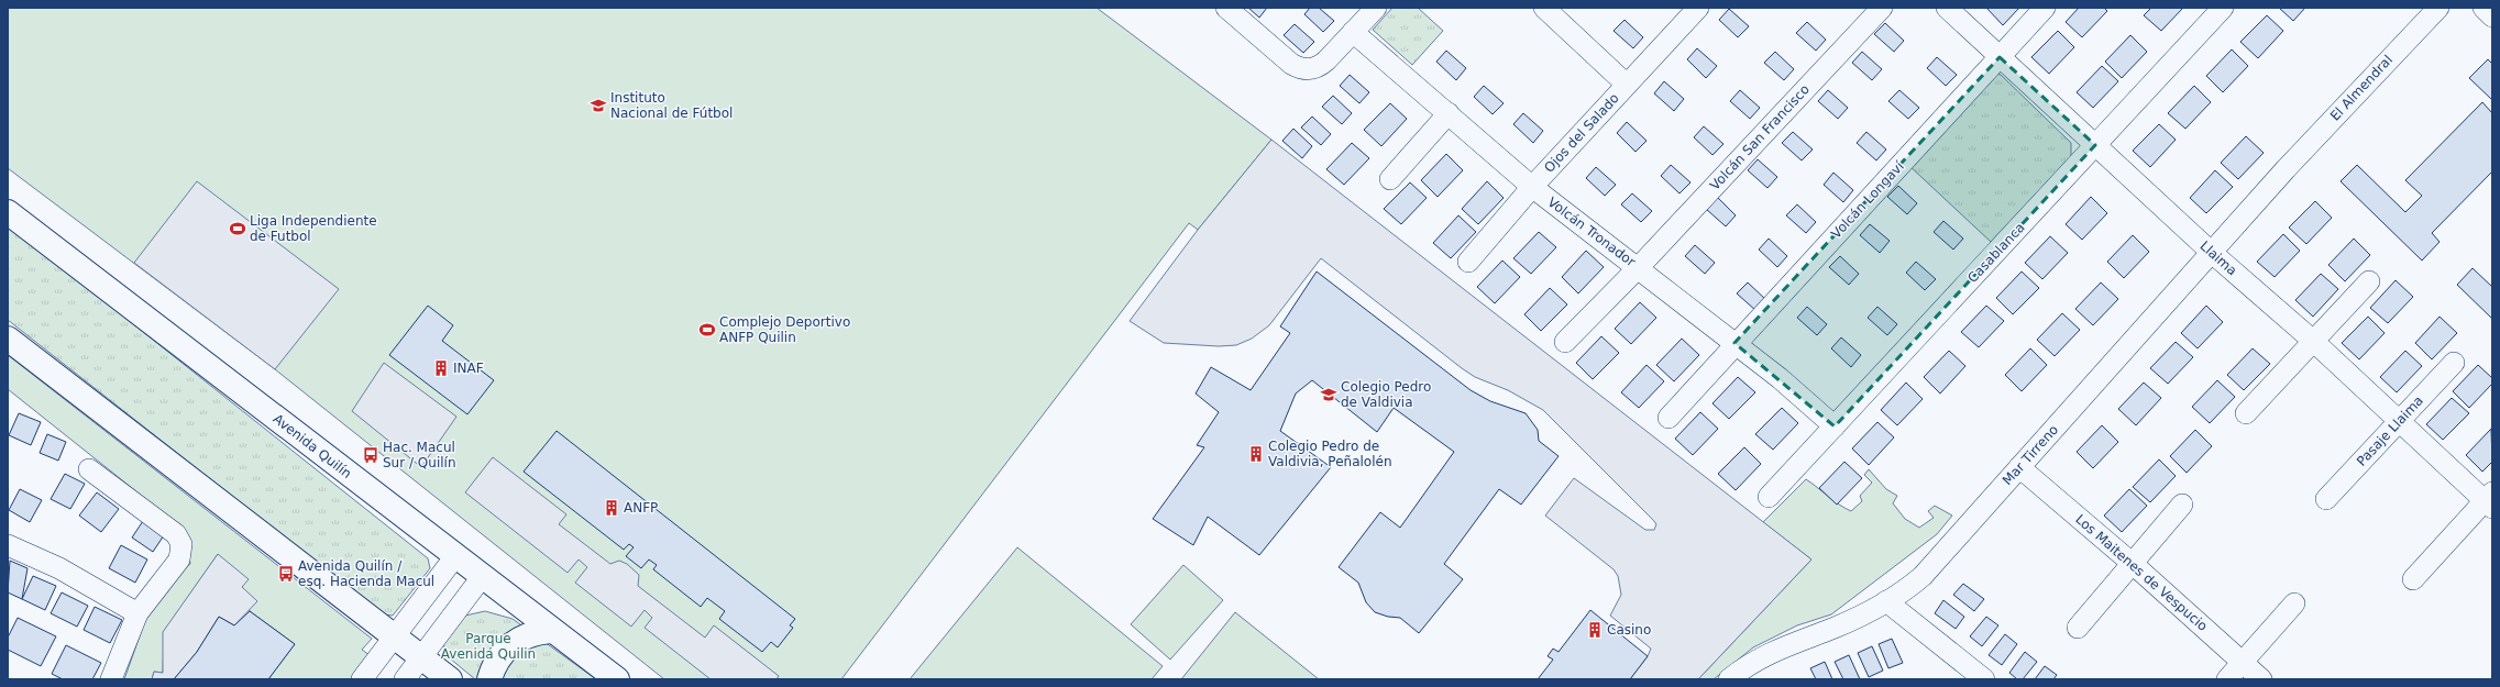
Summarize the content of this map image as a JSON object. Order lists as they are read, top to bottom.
{
  "streets": {
    "main road": ["Avenida Quilín"],
    "street": [
      "El Almendral",
      "Ojos del Salado",
      "Volcán San Francisco",
      "Volcán Longaví",
      "Volcán Tronador",
      "Casablanca",
      "Llaima",
      "Pasaje Llaima",
      "Mar Tirreno",
      "Los Maitenes de Vespucio"
    ]
  },
  "crossings": [
    ["El Almendral", "Mar Tirreno"],
    ["Ojos del Salado", "Volcán Tronador"],
    ["Volcán San Francisco", "Volcán Tronador"],
    ["Volcán Longaví", "Volcán Tronador"],
    ["Volcán Longaví", "Llaima"],
    ["Volcán Tronador", "Casablanca"],
    ["Casablanca", "Llaima"],
    ["Llaima", "Pasaje Llaima"],
    ["Llaima", "Mar Tirreno"],
    ["Mar Tirreno", "Los Maitenes de Vespucio"]
  ],
  "parks": ["Parque Avenida Quilin"],
  "places": {
    "school or university": ["Instituto Nacional de Fútbol", "Colegio Pedro de Valdivia"],
    "sports": ["Liga Independiente de Futbol", "Complejo Deportivo ANFP Quilin"],
    "building": [
      "INAF",
      "Colegio Pedro de Valdivia, Peñalolén",
      "ANFP",
      "Casino"
    ],
    "bus stop": ["Hac. Macul Sur / Quilín", "Avenida Quilín / esq. Hacienda Macul"]
  }
}
